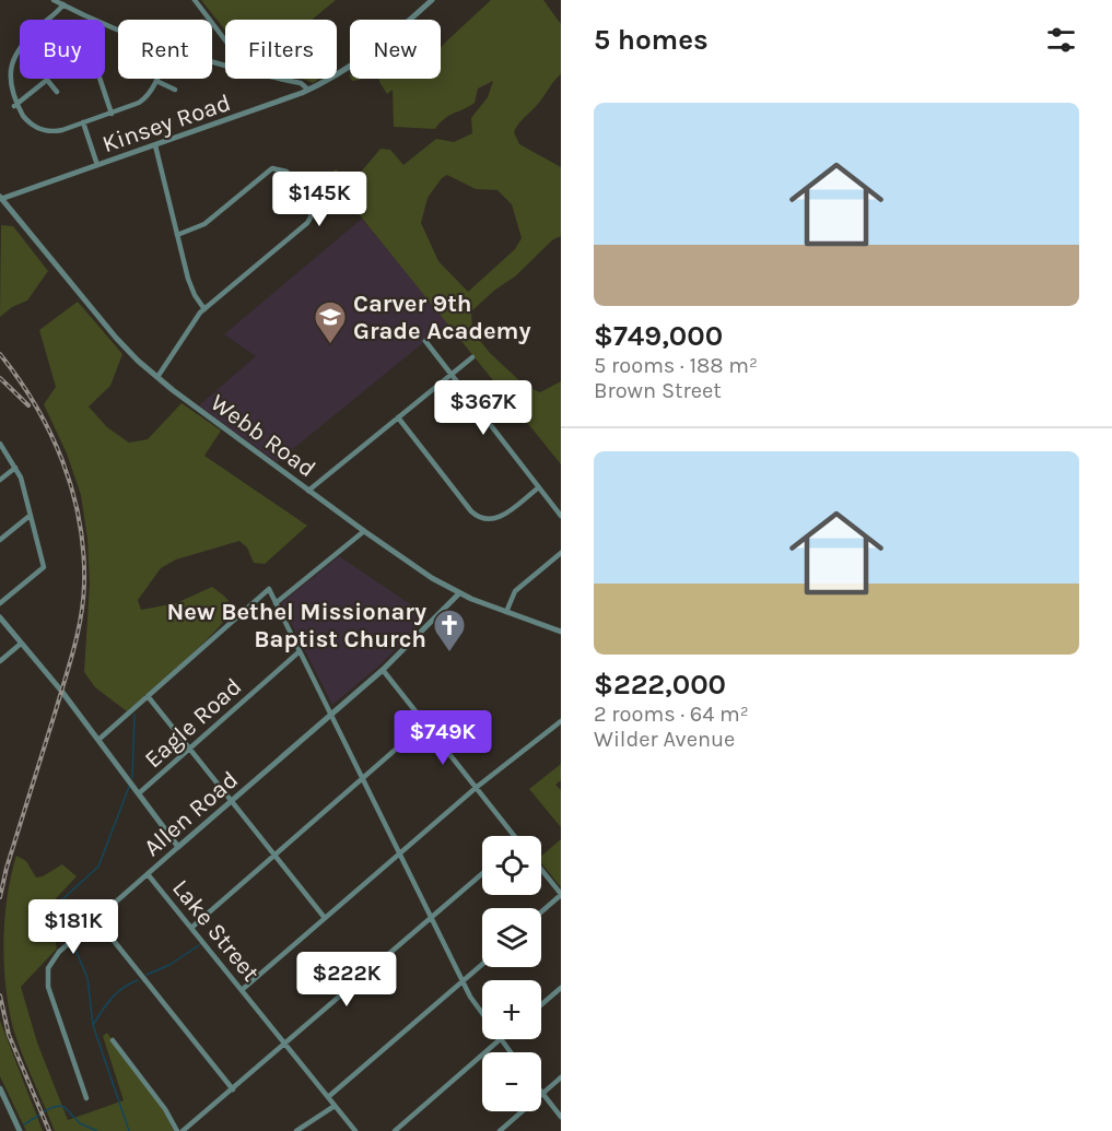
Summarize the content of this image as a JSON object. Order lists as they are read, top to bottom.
{
  "streets": {
    "street": [
      "Kinsey Road",
      "Webb Road",
      "Eagle Road",
      "Allen Road",
      "Lake Street"
    ]
  },
  "crossings": [
    ["Kinsey Road", "Webb Road"],
    ["Webb Road", "Allen Road"],
    ["Eagle Road", "Lake Street"],
    ["Allen Road", "Lake Street"]
  ],
  "places": {
    "school or university": ["Carver 9th Grade Academy"],
    "church": ["New Bethel Missionary Baptist Church"]
  },
  "page": {
    "heading": "5 homes",
    "chip": [
      "Buy",
      "Rent",
      "Filters",
      "New"
    ],
    "list": [
      {
        "name": "$749,000",
        "note": "5 rooms · 188 m² · Brown Street"
      },
      {
        "name": "$222,000",
        "note": "2 rooms · 64 m² · Wilder Avenue"
      }
    ],
    "price": [
      "$145K",
      "$367K",
      "$749K",
      "$181K",
      "$222K"
    ],
    "map_buttons": ["+", "−"]
  }
}
